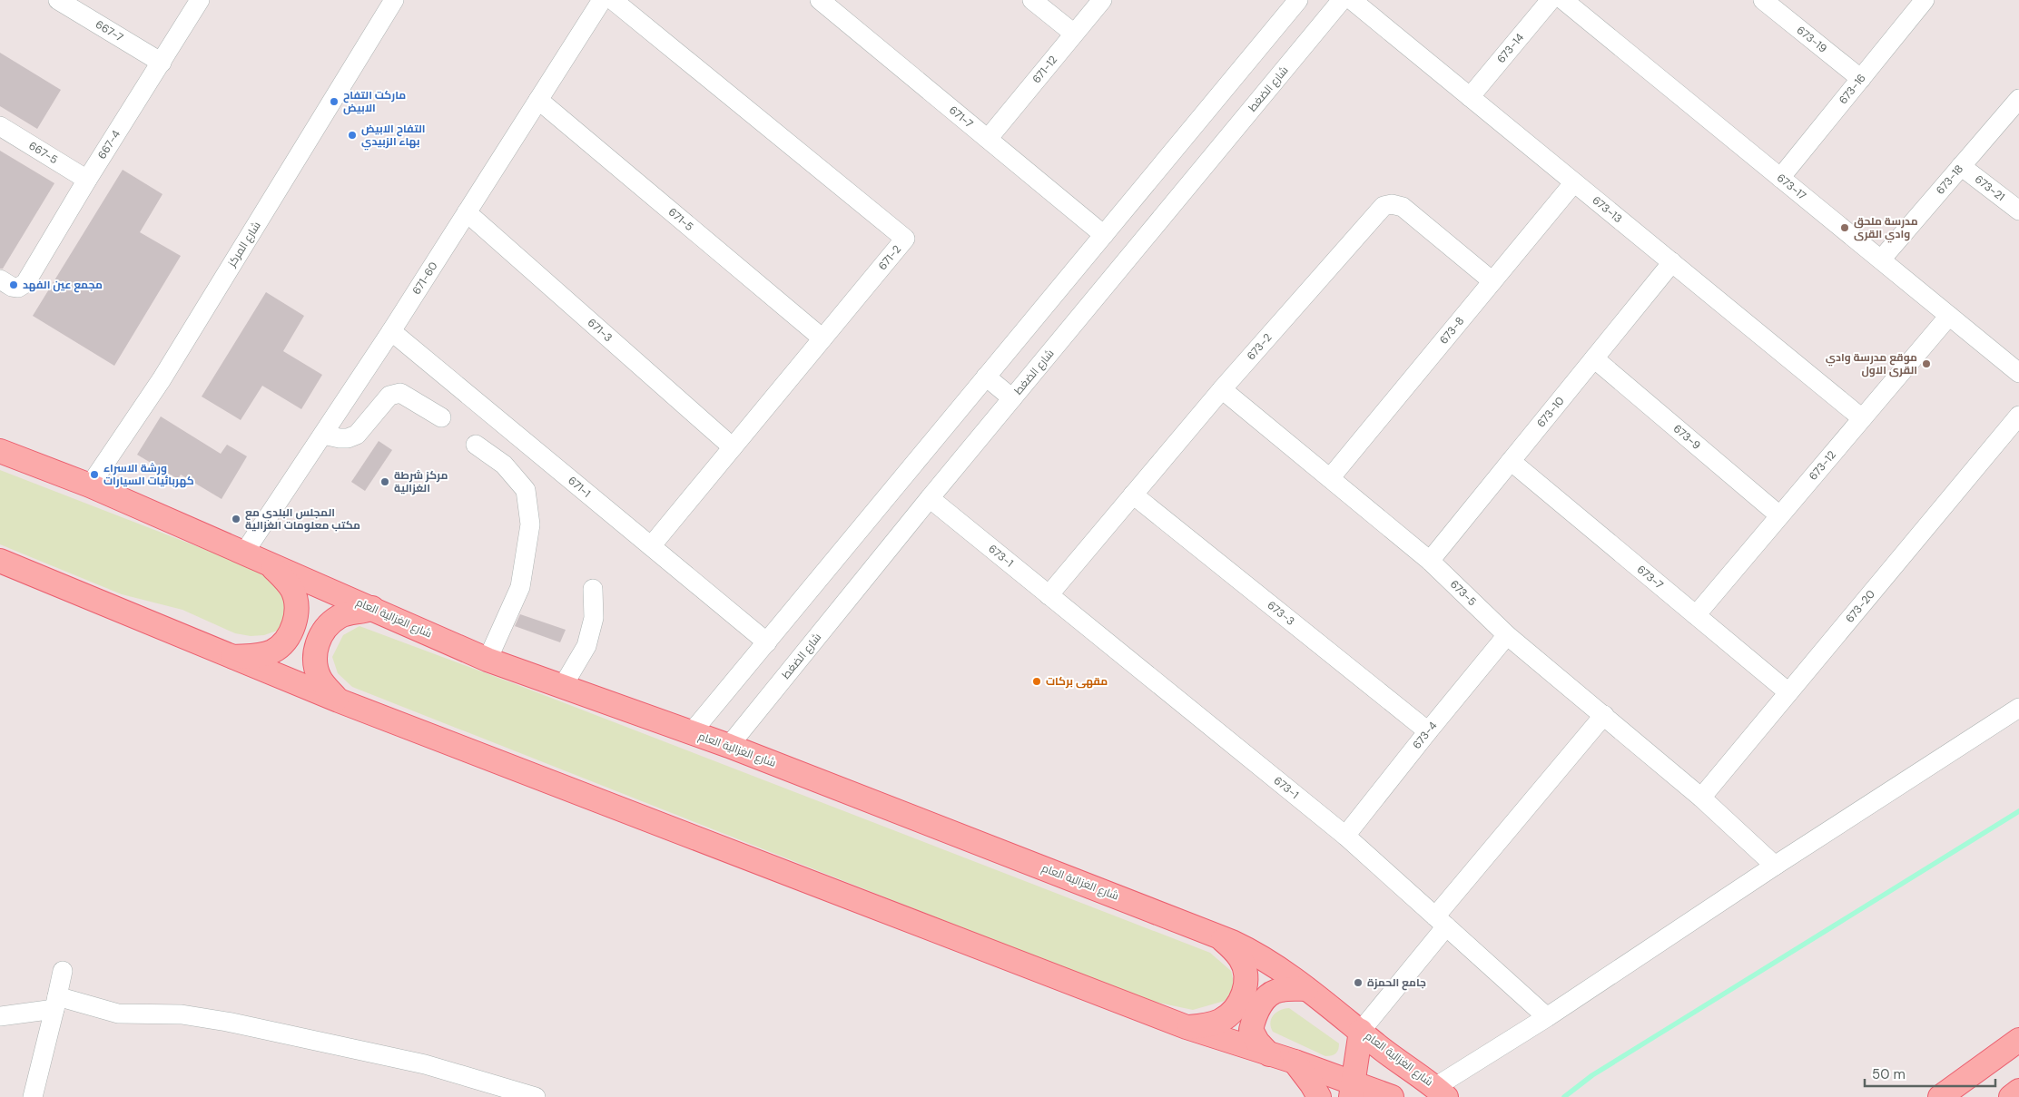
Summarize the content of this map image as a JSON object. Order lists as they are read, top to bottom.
{
  "streets": {
    "main road": ["شارع الغزالية العام"],
    "street": [
      "667-7",
      "673-19",
      "673-14",
      "671-12",
      "شارع الضغط",
      "673-16",
      "671-7",
      "667-4",
      "667-5",
      "673-18",
      "673-17",
      "673-21",
      "673-13",
      "671-5",
      "شارع المركز",
      "671-2",
      "671-60",
      "671-3",
      "673-8",
      "673-2",
      "673-10",
      "673-9",
      "673-12",
      "671-1",
      "673-1",
      "673-7",
      "673-5",
      "673-20",
      "673-3",
      "673-4"
    ]
  },
  "crossings": [
    ["667-7", "667-4"],
    ["673-19", "673-16"],
    ["673-14", "673-13"],
    ["671-12", "671-7"],
    ["شارع الضغط", "673-1"],
    ["شارع الضغط", "شارع الغزالية العام"],
    ["673-16", "673-17"],
    ["667-4", "667-5"],
    ["673-18", "673-17"],
    ["673-18", "673-21"],
    ["673-17", "673-12"],
    ["673-13", "673-8"],
    ["673-13", "673-10"],
    ["673-13", "673-12"],
    ["671-5", "671-2"],
    ["671-5", "671-60"],
    ["شارع المركز", "شارع الغزالية العام"],
    ["671-2", "671-3"],
    ["671-2", "671-1"],
    ["671-60", "671-3"],
    ["671-60", "671-1"],
    ["671-60", "شارع الغزالية العام"],
    ["673-8", "673-2"],
    ["673-8", "673-5"],
    ["673-2", "673-1"],
    ["673-2", "673-5"],
    ["673-2", "673-3"],
    ["673-10", "673-9"],
    ["673-10", "673-7"],
    ["673-10", "673-5"],
    ["673-9", "673-12"],
    ["673-12", "673-7"],
    ["673-1", "673-4"],
    ["673-7", "673-20"],
    ["673-5", "673-20"],
    ["673-5", "673-4"],
    ["673-3", "673-4"]
  ],
  "places": [
    "ماركت التفاح الابيض",
    "التفاح الابيض بهاء الزبيدي",
    "مدرسة ملحق وادي القرى",
    "مجمع عين الفهد",
    "موقع مدرسة وادي القرى الاول",
    "ورشة الاسراء كهربائيات السيارات",
    "مركز شرطة الغزالية",
    "المجلس البلدي مع مكتب معلومات الغزالية",
    "مقهى بركات",
    "جامع الحمزة"
  ],
  "scale_bar": "50 m"
}
